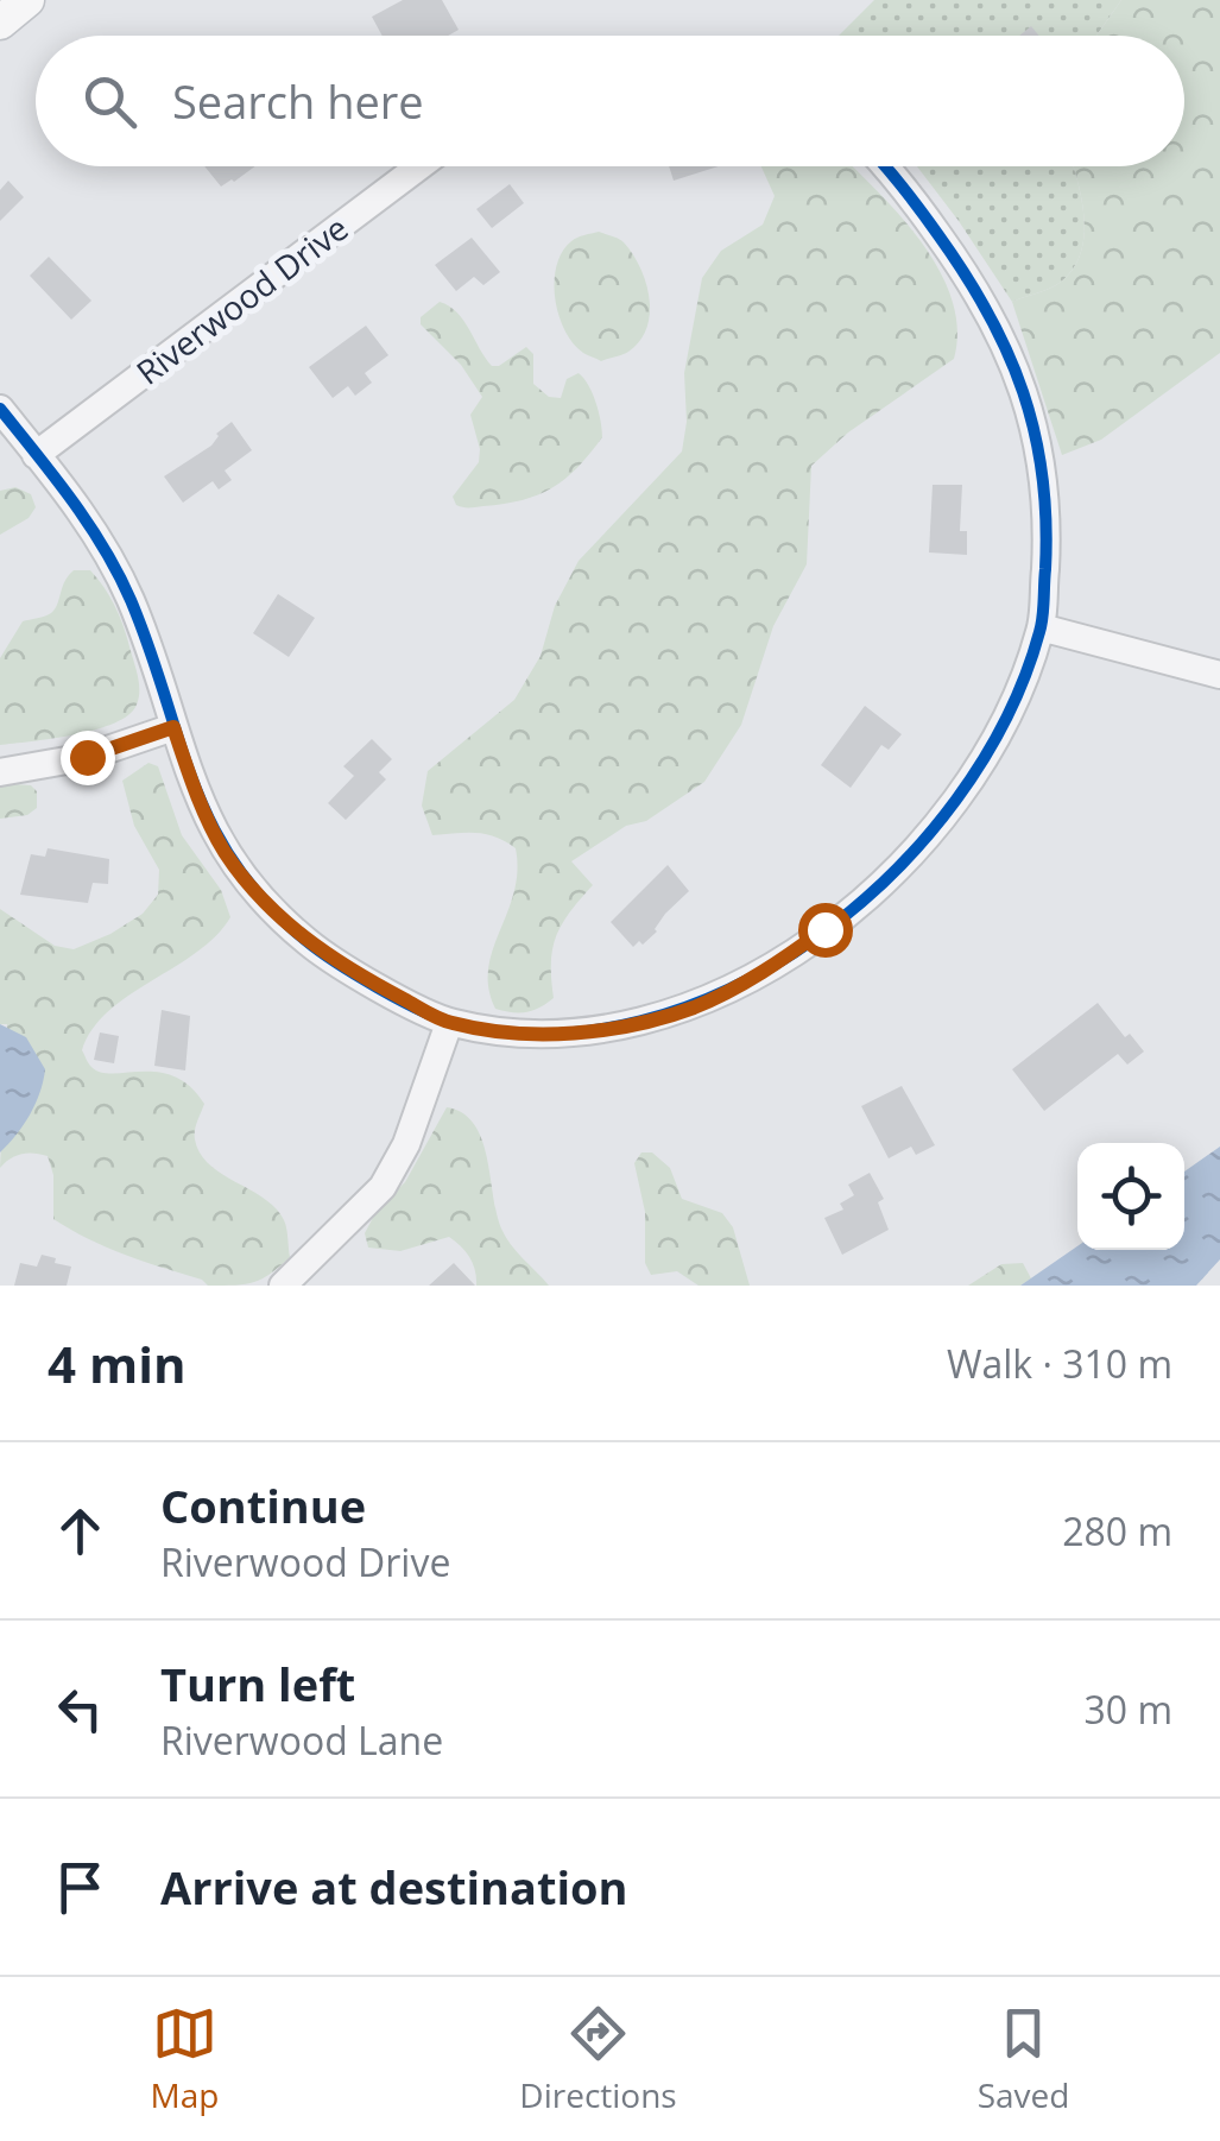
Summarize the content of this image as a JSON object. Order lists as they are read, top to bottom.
{
  "streets": {
    "street": ["Riverwood Drive"]
  },
  "page": {
    "search": "Search here",
    "heading": ["4 min", "Walk · 310 m"],
    "list": [
      ["Continue", "Riverwood Drive", "280 m"],
      ["Turn left", "Riverwood Lane", "30 m"],
      "Arrive at destination"
    ],
    "nav": ["Map", "Directions", "Saved"]
  }
}
